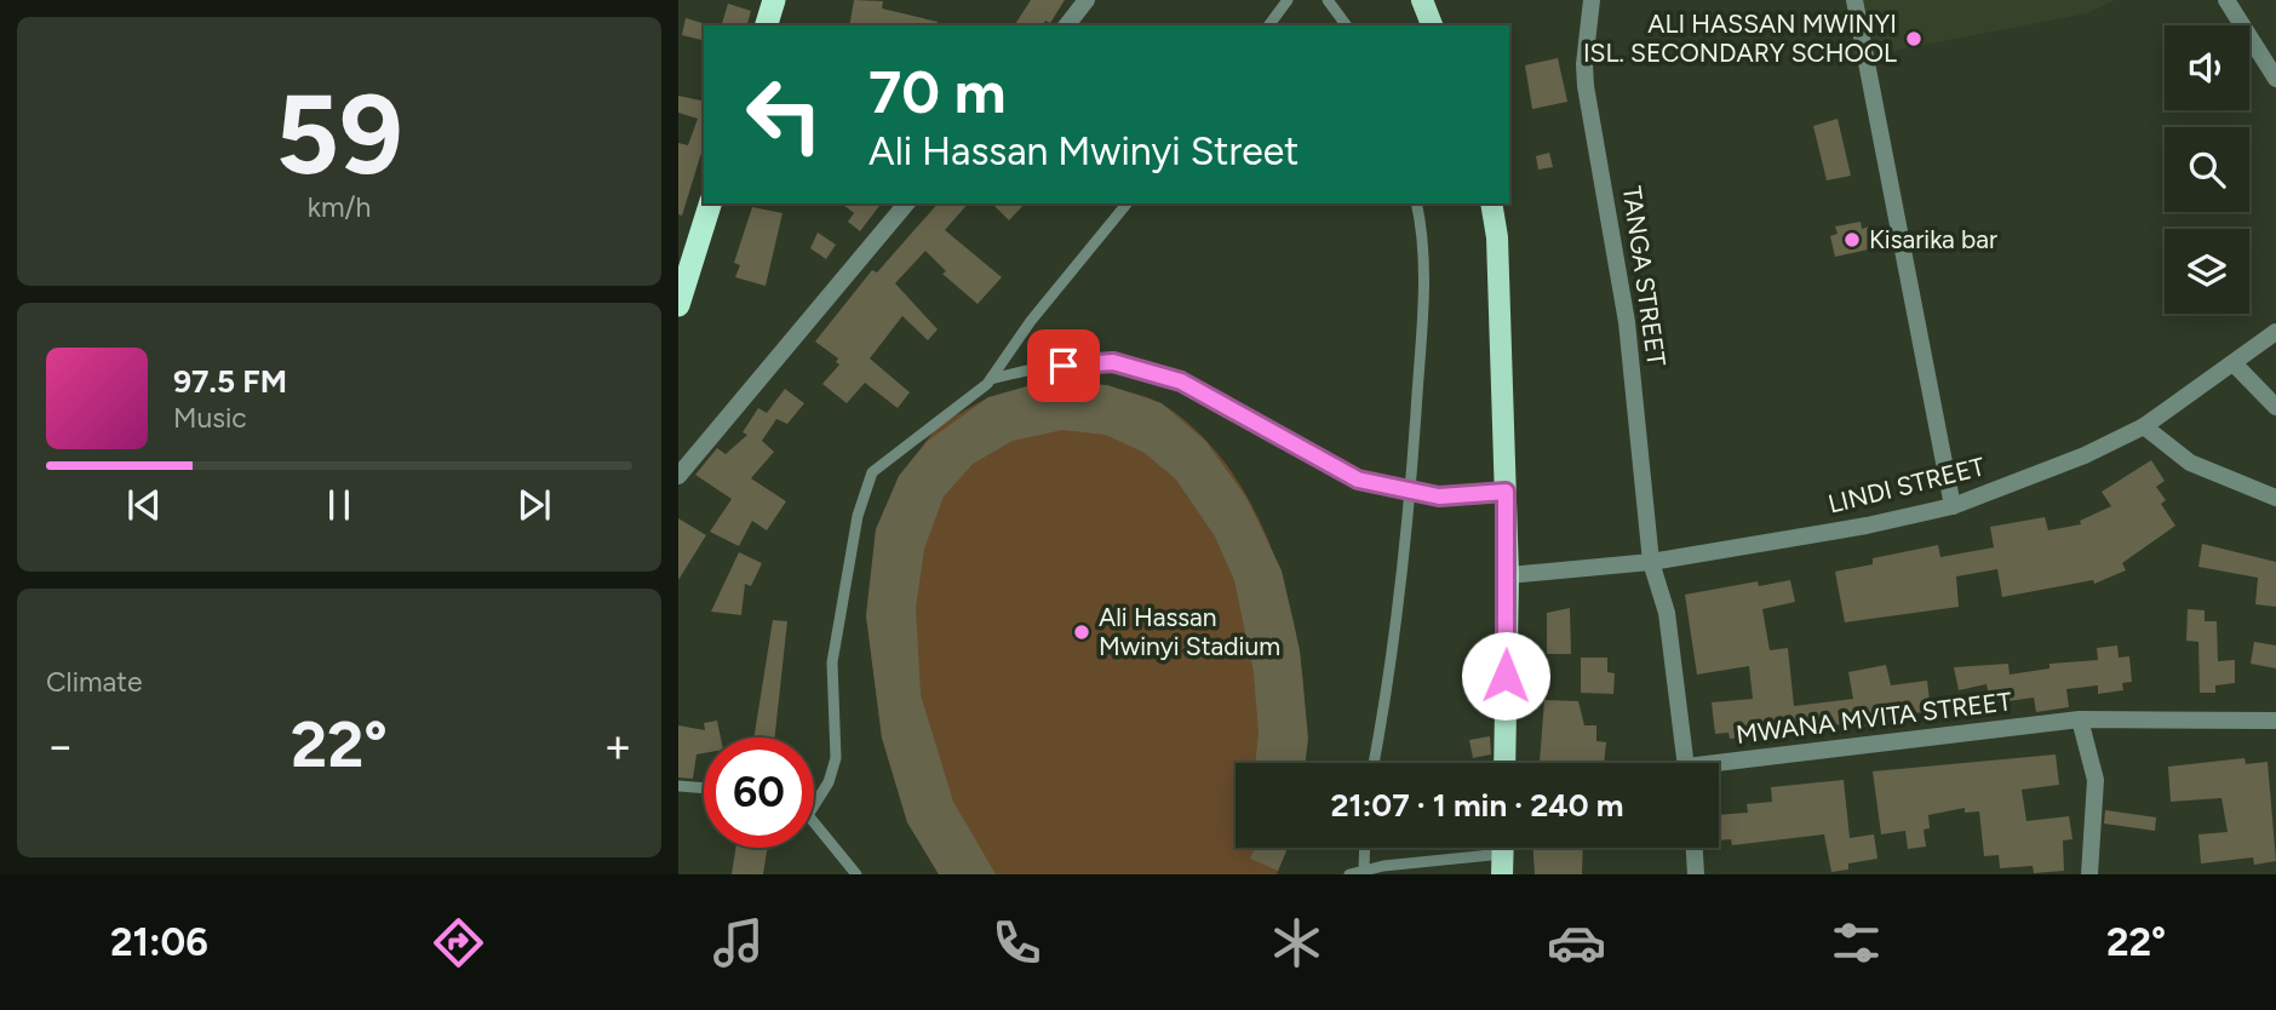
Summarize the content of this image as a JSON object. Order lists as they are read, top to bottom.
{
  "streets": {
    "street": ["TANGA STREET", "LINDI STREET", "MWANA MVITA STREET"]
  },
  "crossings": [
    ["TANGA STREET", "LINDI STREET"],
    ["TANGA STREET", "MWANA MVITA STREET"],
    ["LINDI STREET", "MWANA MVITA STREET"]
  ],
  "places": ["ALI HASSAN MWINYI ISL. SECONDARY SCHOOL", "Kisarika bar", "Ali Hassan Mwinyi Stadium"],
  "page": {
    "tile": [
      ["59", "km/h"],
      "Climate"
    ],
    "turn": ["70 m", "Ali Hassan Mwinyi Street"],
    "song": ["97.5 FM", "Music"],
    "heat": ["−", "22°", "+"],
    "limit": "60",
    "trip": "21:07 · 1 min · 240 m",
    "tabs": ["21:06", "22°"]
  }
}
